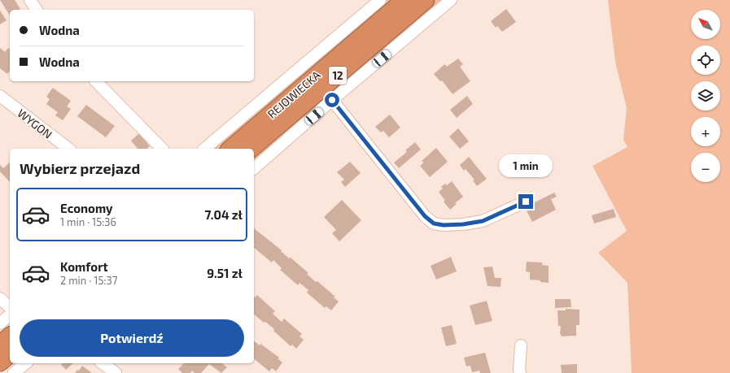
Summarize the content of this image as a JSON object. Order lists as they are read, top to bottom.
{
  "streets": {
    "highway": ["12", "REJOWIECKA"],
    "street": ["WYGON"]
  },
  "north": "top left",
  "page": {
    "map_buttons": ["+", "−"],
    "banner": ["Wodna", "Wodna"],
    "heading": "Wybierz przejazd",
    "bubble": "1 min",
    "list": [
      {
        "name": "Economy",
        "note": "1 min · 15:36",
        "value": "7.04 zł"
      },
      {
        "name": "Komfort",
        "note": "2 min · 15:37",
        "value": "9.51 zł"
      }
    ],
    "buttons": "Potwierdź"
  }
}
